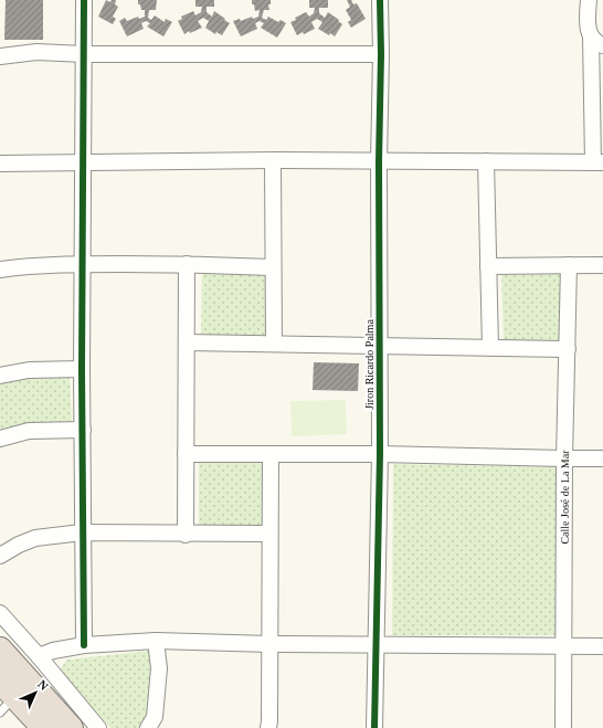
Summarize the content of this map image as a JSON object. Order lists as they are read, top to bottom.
{
  "streets": {
    "street": ["Jiron Ricardo Palma", "Calle José de La Mar"]
  },
  "north": "top right"
}
